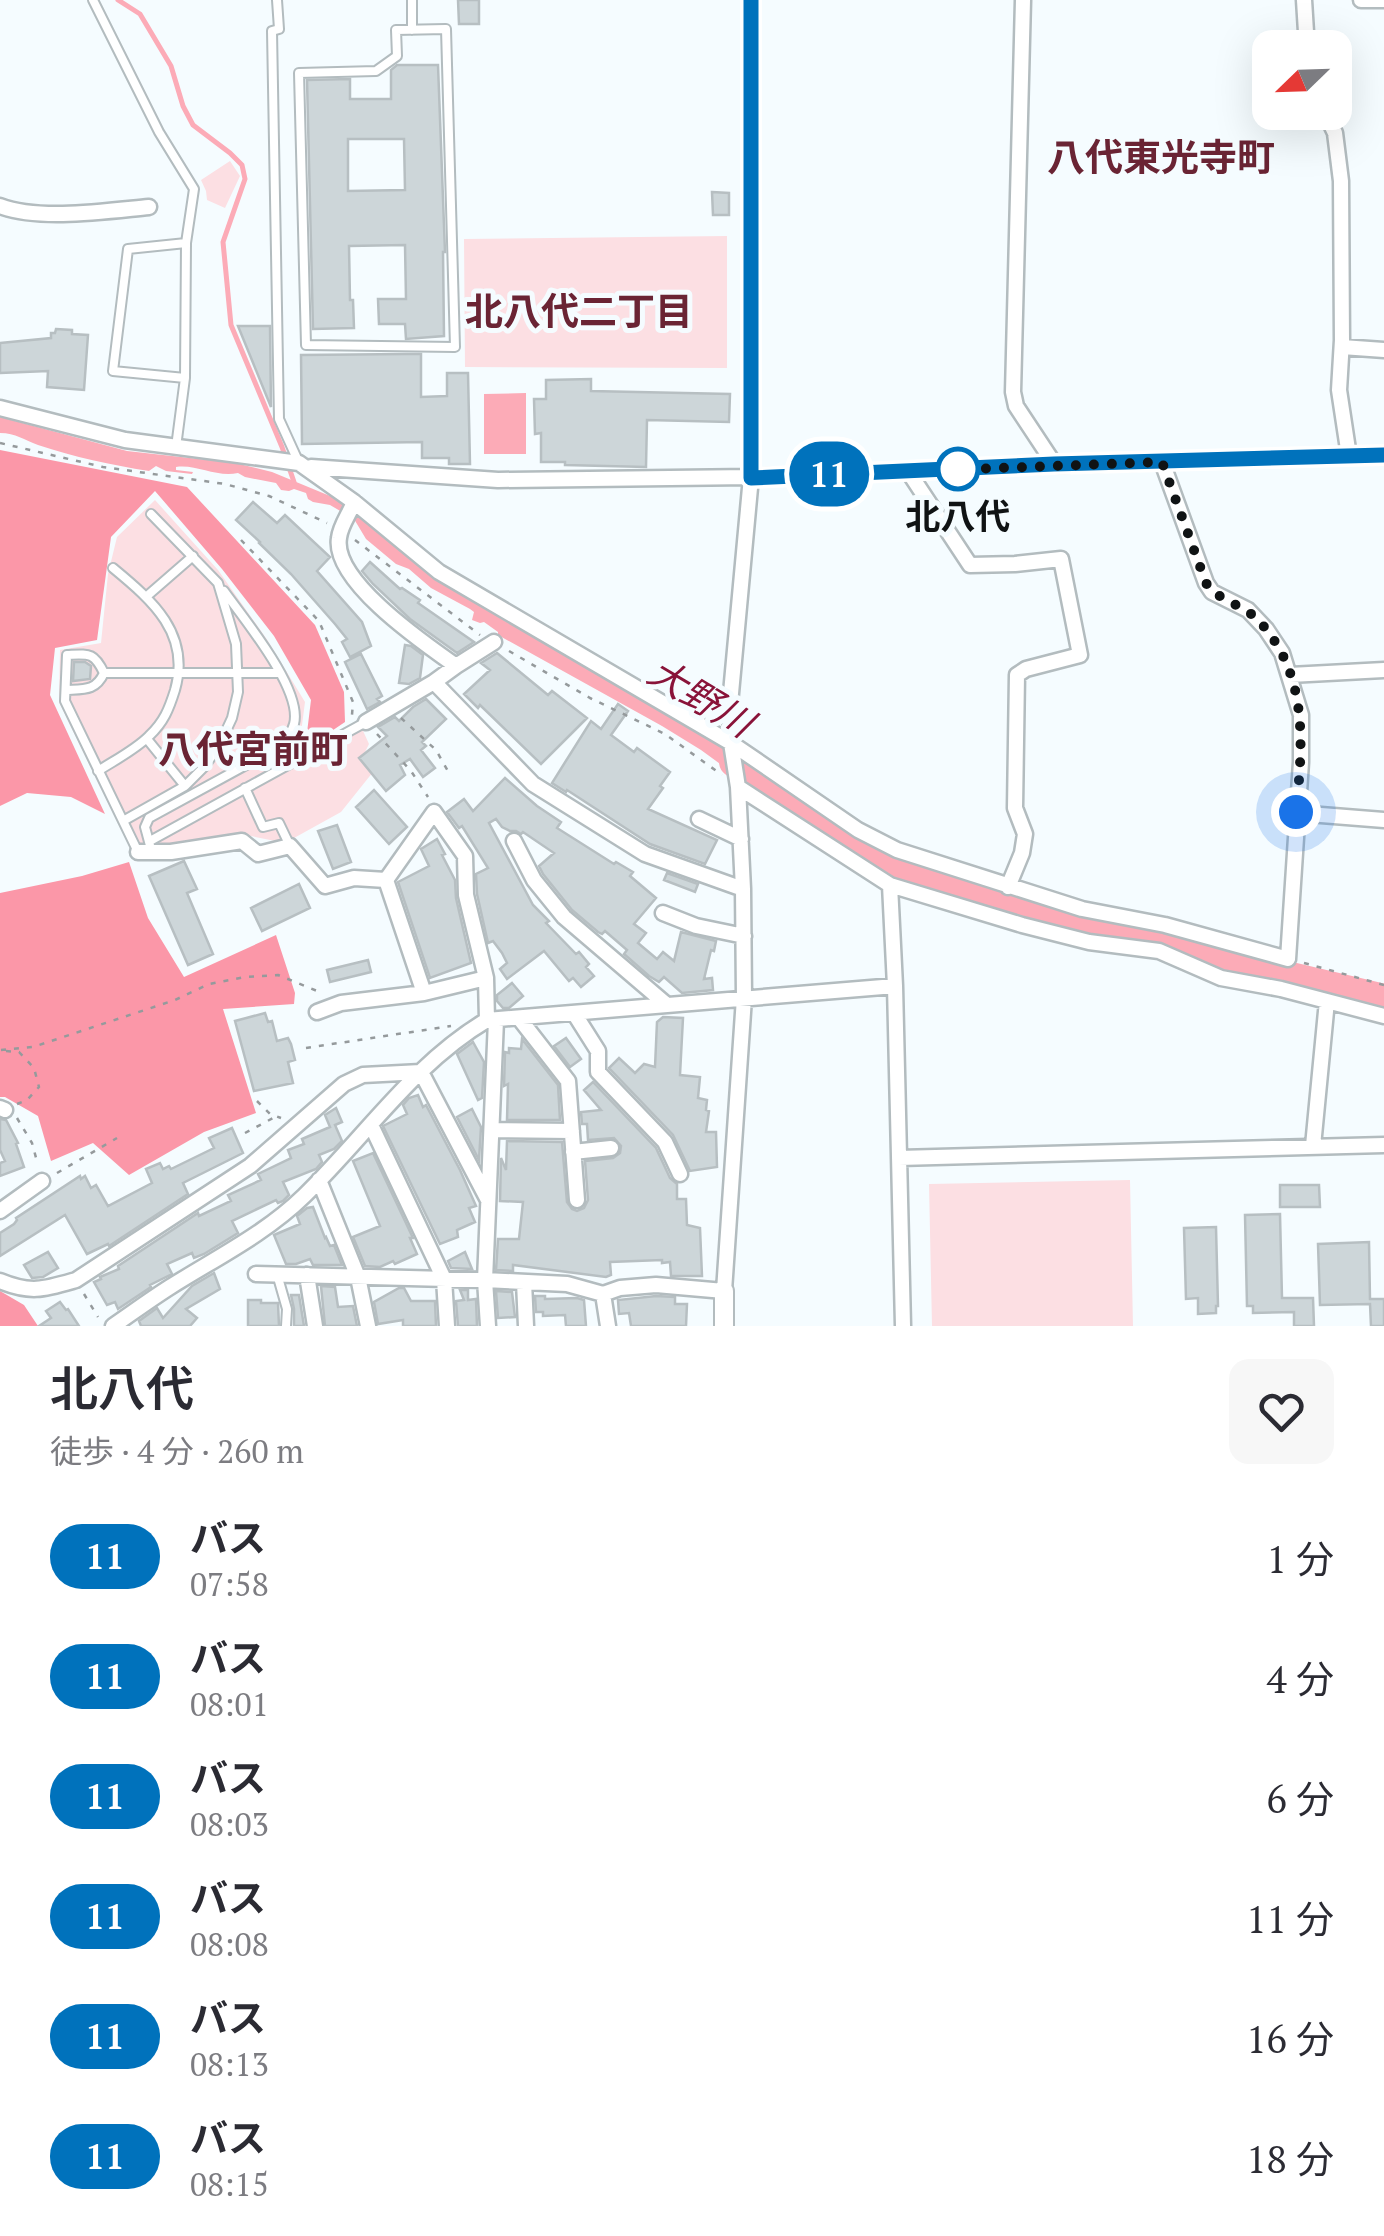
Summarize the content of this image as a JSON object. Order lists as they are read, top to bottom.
{
  "districts": ["八代東光寺町", "北八代二丁目", "八代宮前町"],
  "water": ["大野川"],
  "places": ["北八代"],
  "lines": ["bus line 11"],
  "north": "bottom left",
  "page": {
    "on_map": "11",
    "heading": ["北八代", "徒歩 · 4 分 · 260 m"],
    "list": [
      {
        "mark": "11",
        "name": "バス",
        "note": "07:58",
        "value": "1 分"
      },
      {
        "mark": "11",
        "name": "バス",
        "note": "08:01",
        "value": "4 分"
      },
      {
        "mark": "11",
        "name": "バス",
        "note": "08:03",
        "value": "6 分"
      },
      {
        "mark": "11",
        "name": "バス",
        "note": "08:08",
        "value": "11 分"
      },
      {
        "mark": "11",
        "name": "バス",
        "note": "08:13",
        "value": "16 分"
      },
      {
        "mark": "11",
        "name": "バス",
        "note": "08:15",
        "value": "18 分"
      }
    ]
  }
}
